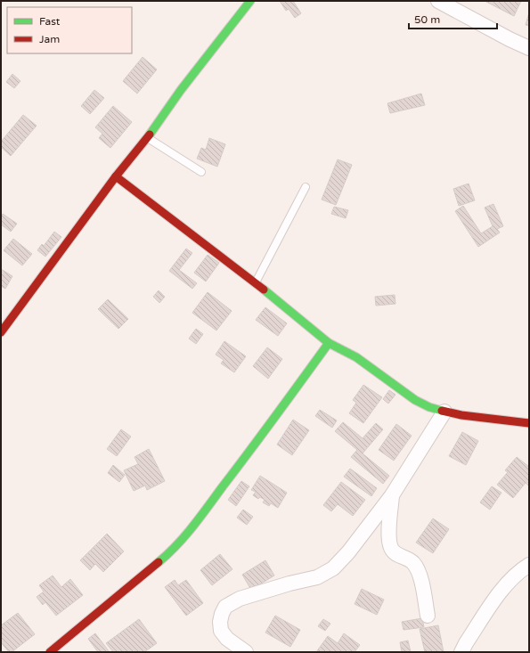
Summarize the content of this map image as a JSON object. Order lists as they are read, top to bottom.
{
  "legend": ["Fast", "Jam"],
  "scale_bar": "50 m"
}
